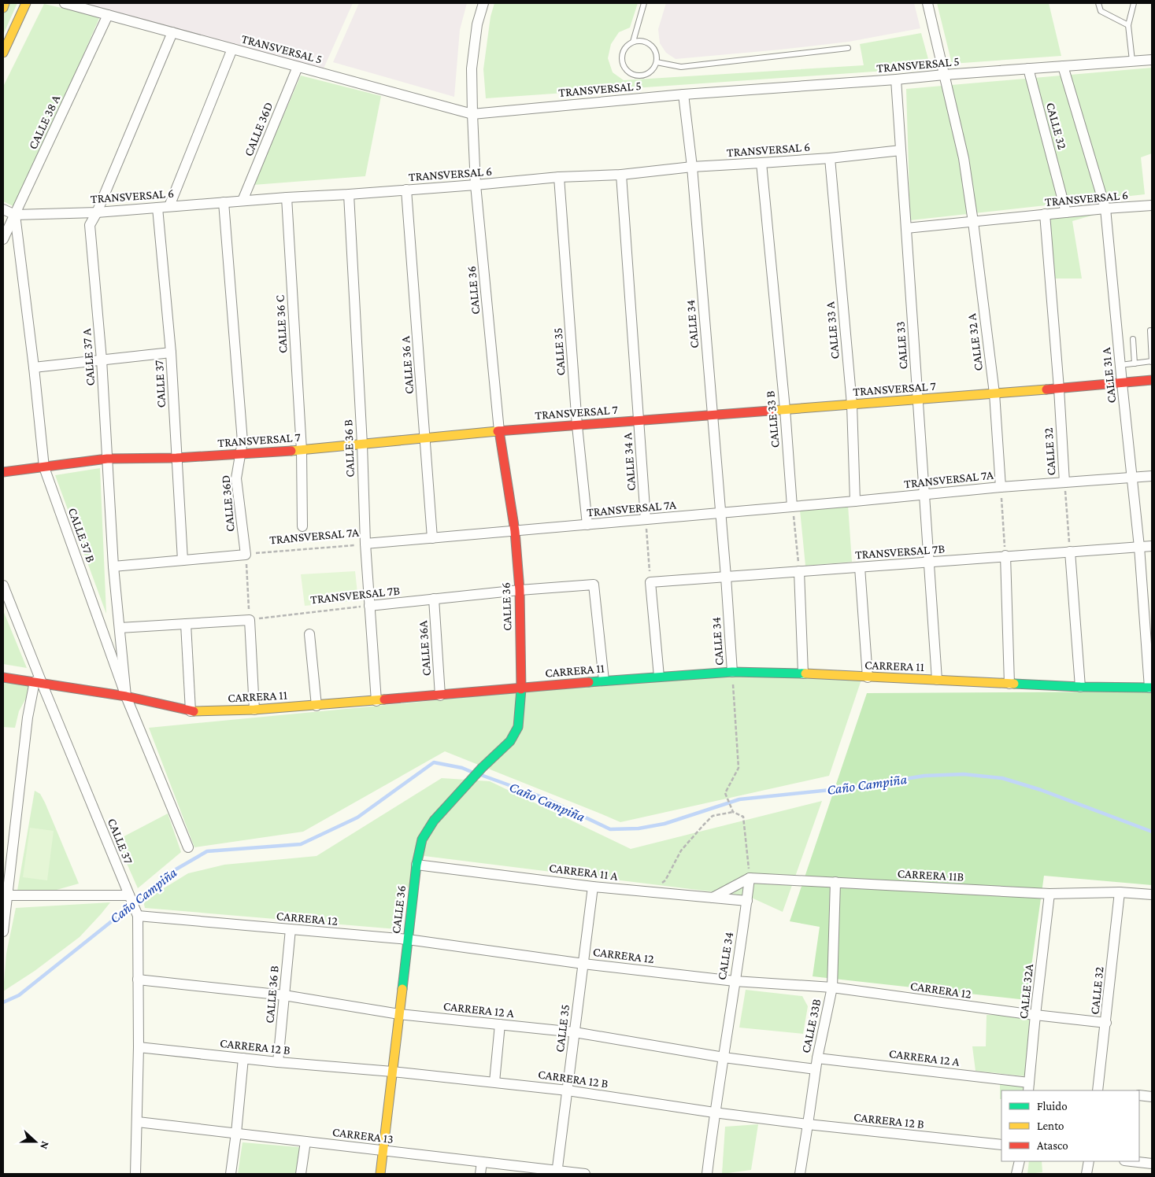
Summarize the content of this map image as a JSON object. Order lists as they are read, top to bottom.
{
  "streets": {
    "street": [
      "TRANSVERSAL 5",
      "CALLE 38 A",
      "CALLE 32",
      "CALLE 36D",
      "TRANSVERSAL 6",
      "CALLE 36",
      "CALLE 36 C",
      "CALLE 34",
      "CALLE 33 A",
      "CALLE 32 A",
      "CALLE 33",
      "CALLE 35",
      "CALLE 37 A",
      "CALLE 36 A",
      "CALLE 31 A",
      "CALLE 37",
      "TRANSVERSAL 7",
      "CALLE 33 B",
      "CALLE 36 B",
      "CALLE 34 A",
      "TRANSVERSAL 7A",
      "CALLE 37 B",
      "TRANSVERSAL 7B",
      "CALLE 36A",
      "CARRERA 11",
      "CARRERA 11 A",
      "CARRERA 11B",
      "CARRERA 12",
      "CALLE 32A",
      "CARRERA 12 A",
      "CALLE 33B",
      "CARRERA 12 B",
      "CARRERA 13"
    ]
  },
  "crossings": [
    ["TRANSVERSAL 5", "CALLE 38 A"],
    ["TRANSVERSAL 5", "CALLE 32"],
    ["TRANSVERSAL 5", "CALLE 36D"],
    ["TRANSVERSAL 5", "CALLE 36"],
    ["TRANSVERSAL 5", "CALLE 34"],
    ["TRANSVERSAL 5", "CALLE 32 A"],
    ["TRANSVERSAL 5", "CALLE 33"],
    ["TRANSVERSAL 5", "CALLE 37 A"],
    ["TRANSVERSAL 5", "CALLE 31 A"],
    ["CALLE 38 A", "TRANSVERSAL 6"],
    ["CALLE 38 A", "CALLE 37 B"],
    ["CALLE 32", "TRANSVERSAL 6"],
    ["CALLE 32", "TRANSVERSAL 7"],
    ["CALLE 32", "TRANSVERSAL 7A"],
    ["CALLE 32", "TRANSVERSAL 7B"],
    ["CALLE 32", "CARRERA 11B"],
    ["CALLE 32", "CARRERA 12"],
    ["CALLE 36D", "TRANSVERSAL 6"],
    ["CALLE 36D", "TRANSVERSAL 7"],
    ["CALLE 36D", "TRANSVERSAL 7A"],
    ["TRANSVERSAL 6", "CALLE 36"],
    ["TRANSVERSAL 6", "CALLE 36 C"],
    ["TRANSVERSAL 6", "CALLE 34"],
    ["TRANSVERSAL 6", "CALLE 33 A"],
    ["TRANSVERSAL 6", "CALLE 32 A"],
    ["TRANSVERSAL 6", "CALLE 33"],
    ["TRANSVERSAL 6", "CALLE 35"],
    ["TRANSVERSAL 6", "CALLE 37 A"],
    ["TRANSVERSAL 6", "CALLE 36 A"],
    ["TRANSVERSAL 6", "CALLE 31 A"],
    ["TRANSVERSAL 6", "CALLE 37"],
    ["TRANSVERSAL 6", "CALLE 33 B"],
    ["TRANSVERSAL 6", "CALLE 36 B"],
    ["TRANSVERSAL 6", "CALLE 34 A"],
    ["TRANSVERSAL 6", "CALLE 37 B"],
    ["CALLE 36", "TRANSVERSAL 7"],
    ["CALLE 36", "TRANSVERSAL 7A"],
    ["CALLE 36", "TRANSVERSAL 7B"],
    ["CALLE 36", "CARRERA 11"],
    ["CALLE 36", "CARRERA 11 A"],
    ["CALLE 36", "CARRERA 12"],
    ["CALLE 36", "CARRERA 12 A"],
    ["CALLE 36", "CARRERA 12 B"],
    ["CALLE 36", "CARRERA 13"],
    ["CALLE 36 C", "TRANSVERSAL 7"],
    ["CALLE 34", "TRANSVERSAL 7"],
    ["CALLE 34", "TRANSVERSAL 7A"],
    ["CALLE 34", "TRANSVERSAL 7B"],
    ["CALLE 34", "CARRERA 11"],
    ["CALLE 34", "CARRERA 11 A"],
    ["CALLE 34", "CARRERA 11B"],
    ["CALLE 34", "CARRERA 12"],
    ["CALLE 34", "CARRERA 12 A"],
    ["CALLE 34", "CARRERA 12 B"],
    ["CALLE 33 A", "TRANSVERSAL 7"],
    ["CALLE 33 A", "TRANSVERSAL 7A"],
    ["CALLE 32 A", "TRANSVERSAL 7"],
    ["CALLE 32 A", "TRANSVERSAL 7A"],
    ["CALLE 33", "TRANSVERSAL 7"],
    ["CALLE 33", "TRANSVERSAL 7A"],
    ["CALLE 33", "TRANSVERSAL 7B"],
    ["CALLE 33", "CARRERA 11"],
    ["CALLE 35", "TRANSVERSAL 7"],
    ["CALLE 35", "TRANSVERSAL 7A"],
    ["CALLE 35", "CARRERA 11 A"],
    ["CALLE 35", "CARRERA 12"],
    ["CALLE 35", "CARRERA 12 A"],
    ["CALLE 35", "CARRERA 12 B"],
    ["CALLE 35", "CARRERA 13"],
    ["CALLE 37 A", "TRANSVERSAL 7"],
    ["CALLE 37 A", "CALLE 37 B"],
    ["CALLE 37 A", "CARRERA 11"],
    ["CALLE 36 A", "TRANSVERSAL 7"],
    ["CALLE 36 A", "TRANSVERSAL 7A"],
    ["CALLE 31 A", "TRANSVERSAL 7"],
    ["CALLE 31 A", "TRANSVERSAL 7A"],
    ["CALLE 31 A", "TRANSVERSAL 7B"],
    ["CALLE 31 A", "CARRERA 11"],
    ["CALLE 37", "TRANSVERSAL 7"],
    ["CALLE 37", "CARRERA 11"],
    ["CALLE 37", "CARRERA 12"],
    ["CALLE 37", "CARRERA 12 A"],
    ["CALLE 37", "CARRERA 12 B"],
    ["CALLE 37", "CARRERA 13"],
    ["TRANSVERSAL 7", "CALLE 33 B"],
    ["TRANSVERSAL 7", "CALLE 36 B"],
    ["TRANSVERSAL 7", "CALLE 34 A"],
    ["TRANSVERSAL 7", "CALLE 37 B"],
    ["CALLE 33 B", "TRANSVERSAL 7A"],
    ["CALLE 36 B", "TRANSVERSAL 7A"],
    ["CALLE 36 B", "TRANSVERSAL 7B"],
    ["CALLE 36 B", "CARRERA 11"],
    ["CALLE 36 B", "CARRERA 12"],
    ["CALLE 36 B", "CARRERA 12 A"],
    ["CALLE 36 B", "CARRERA 12 B"],
    ["CALLE 34 A", "TRANSVERSAL 7A"],
    ["CALLE 37 B", "CARRERA 11"],
    ["TRANSVERSAL 7B", "CALLE 36A"],
    ["TRANSVERSAL 7B", "CARRERA 11"],
    ["CALLE 36A", "CARRERA 11"],
    ["CARRERA 11B", "CALLE 32A"],
    ["CARRERA 11B", "CALLE 33B"],
    ["CARRERA 12", "CALLE 32A"],
    ["CARRERA 12", "CALLE 33B"],
    ["CALLE 32A", "CARRERA 12 A"],
    ["CARRERA 12 A", "CALLE 33B"],
    ["CALLE 33B", "CARRERA 12 B"]
  ],
  "water": ["Caño Campiña"],
  "legend": ["Fluido", "Lento", "Atasco"],
  "north": "right"
}
